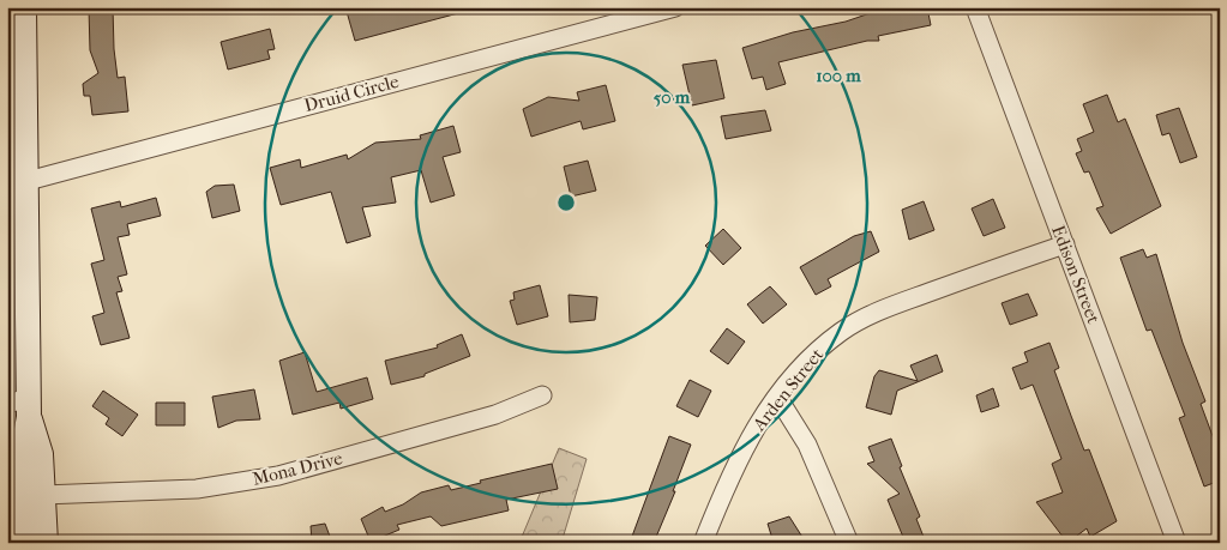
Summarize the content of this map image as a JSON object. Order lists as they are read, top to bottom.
{
  "streets": {
    "street": [
      "Druid Circle",
      "Edison Street",
      "Arden Street",
      "Mona Drive"
    ]
  },
  "crossings": [
    ["Edison Street", "Arden Street"]
  ],
  "rings": ["100 m", "50 m"]
}
